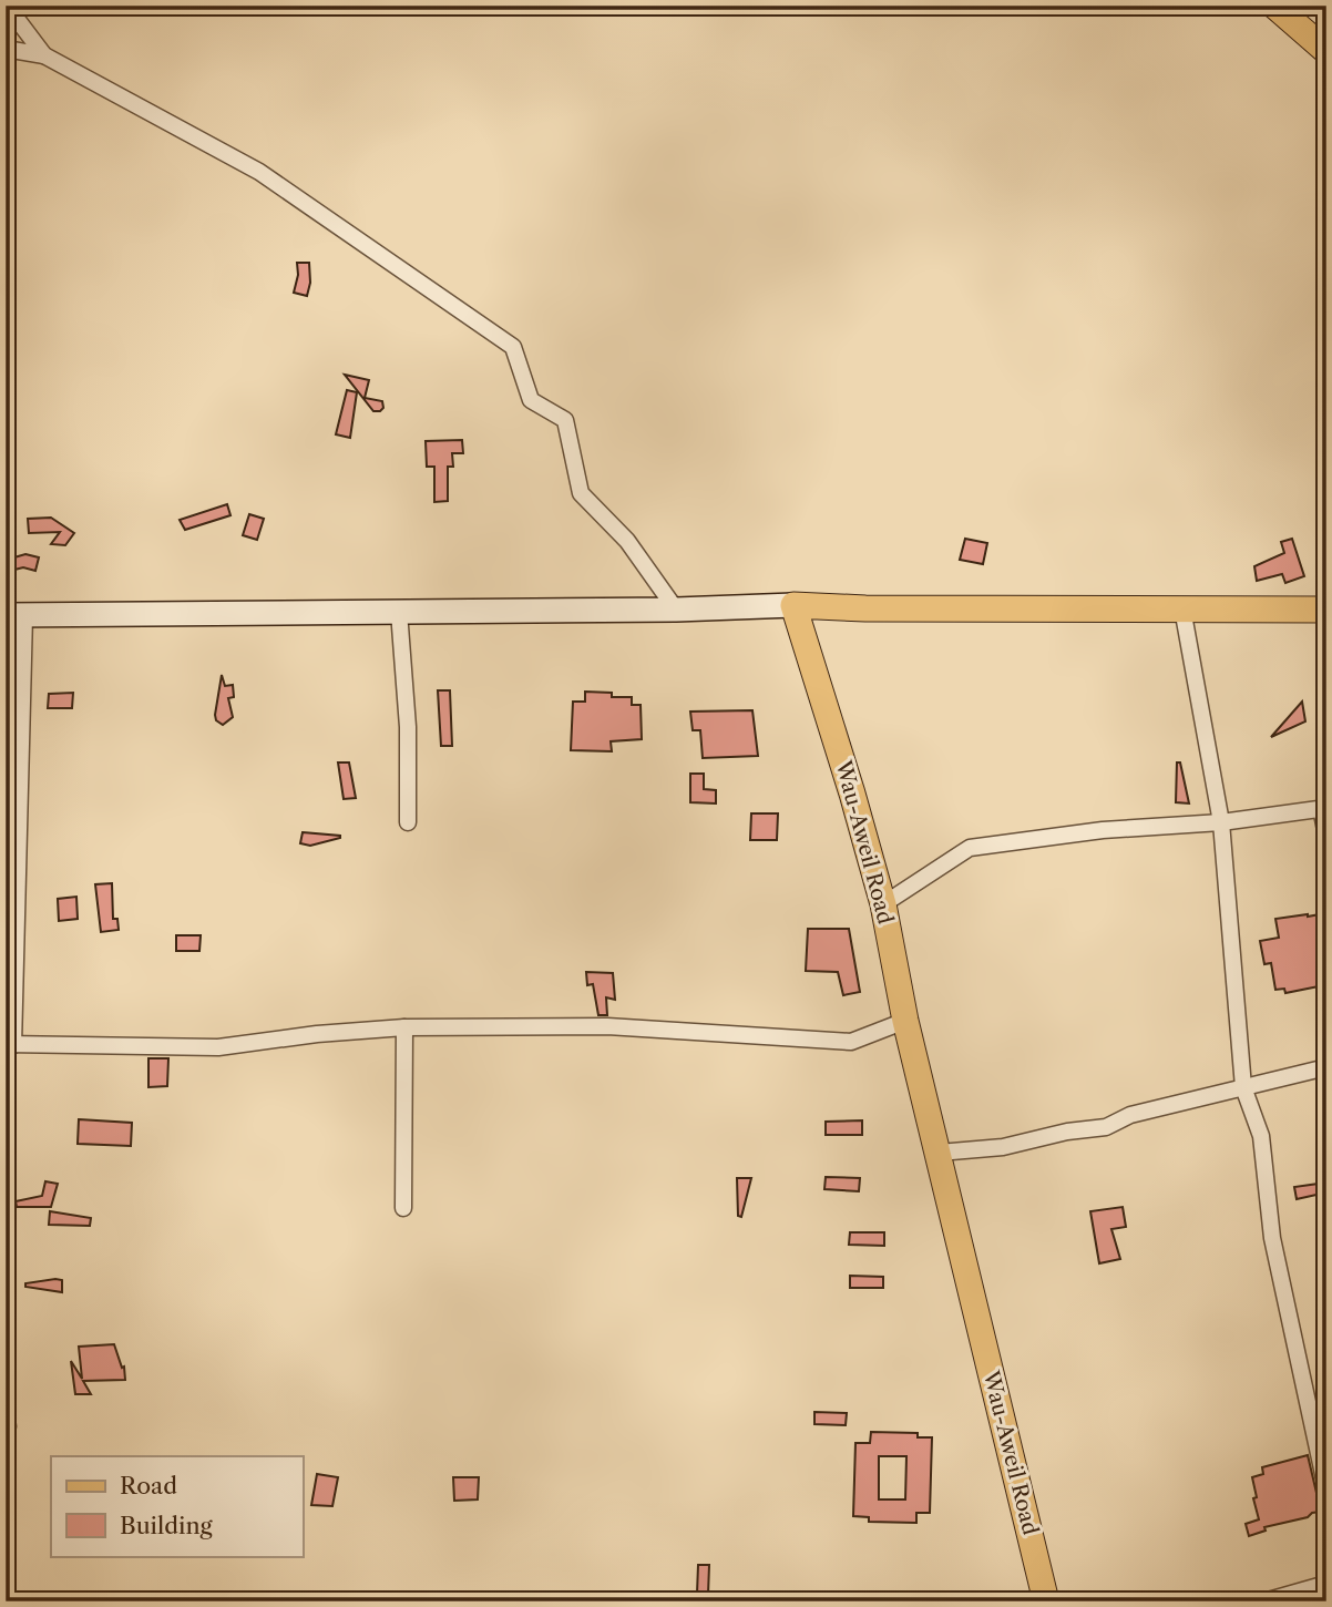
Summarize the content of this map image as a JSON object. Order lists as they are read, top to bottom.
{
  "streets": {
    "main road": ["Wau-Aweil Road"]
  },
  "legend": ["Road", "Building"]
}
